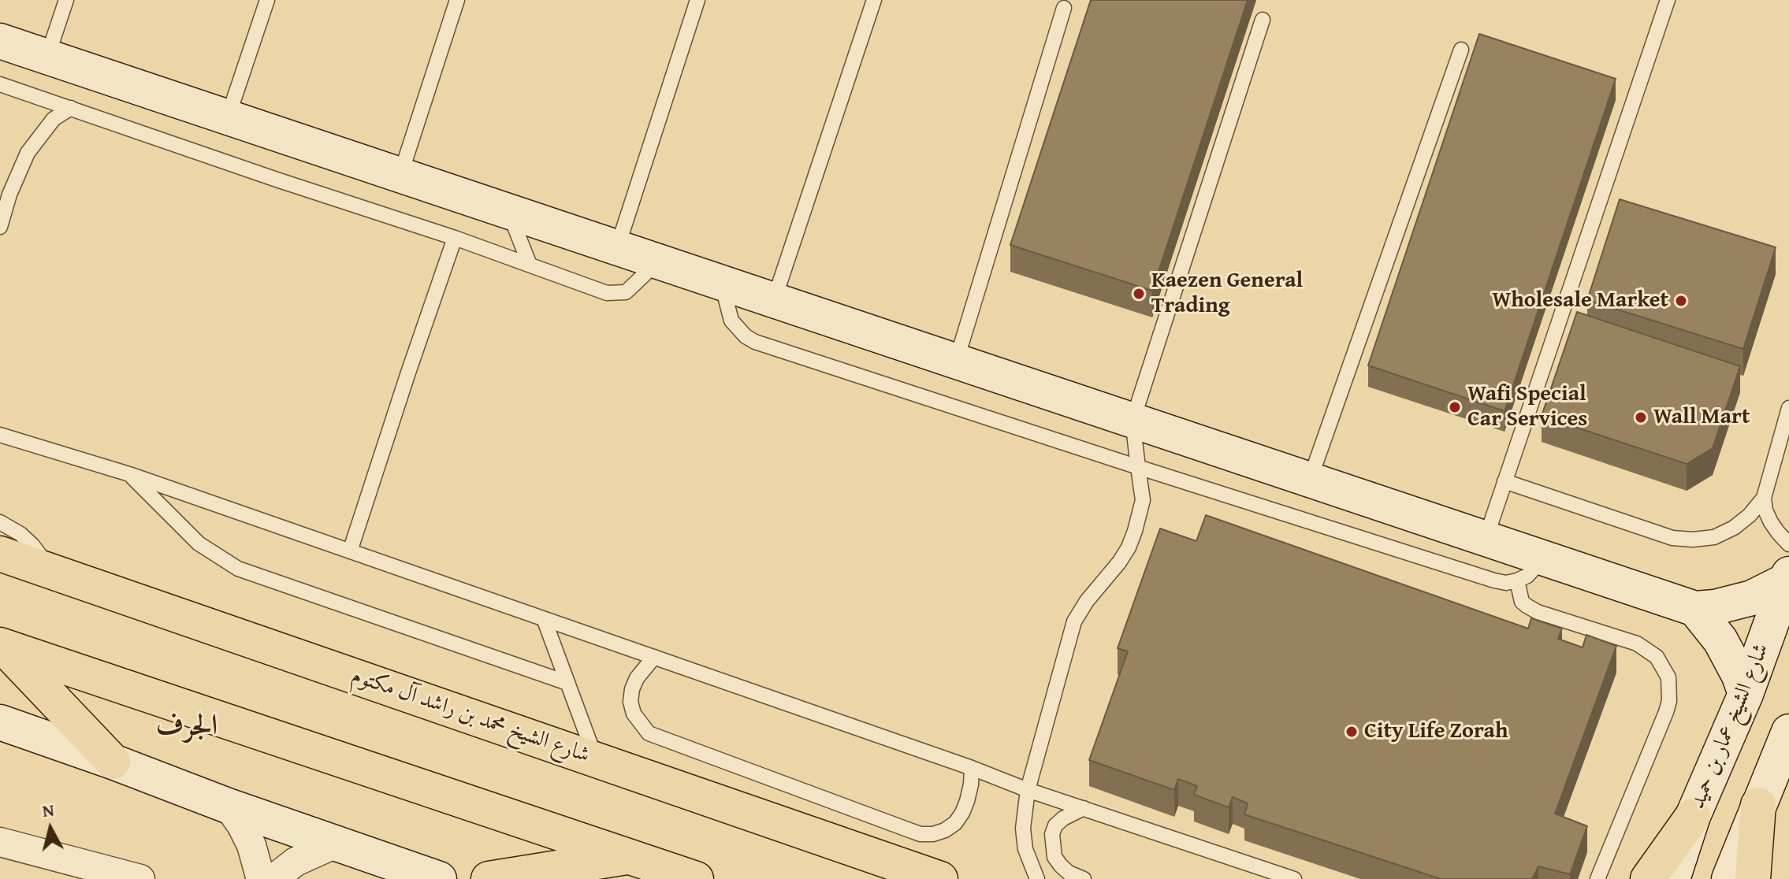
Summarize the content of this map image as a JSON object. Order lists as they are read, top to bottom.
{
  "streets": {
    "highway": ["شارع الشيخ محمد بن راشد آل مكتوم"],
    "street": ["شارع الشيخ عمار بن حميد"]
  },
  "districts": ["الجرف"],
  "places": [
    "Kaezen General Trading",
    "Wholesale Market",
    "Wafi Special Car Services",
    "Wall Mart",
    "City Life Zorah"
  ],
  "north": "top"
}
